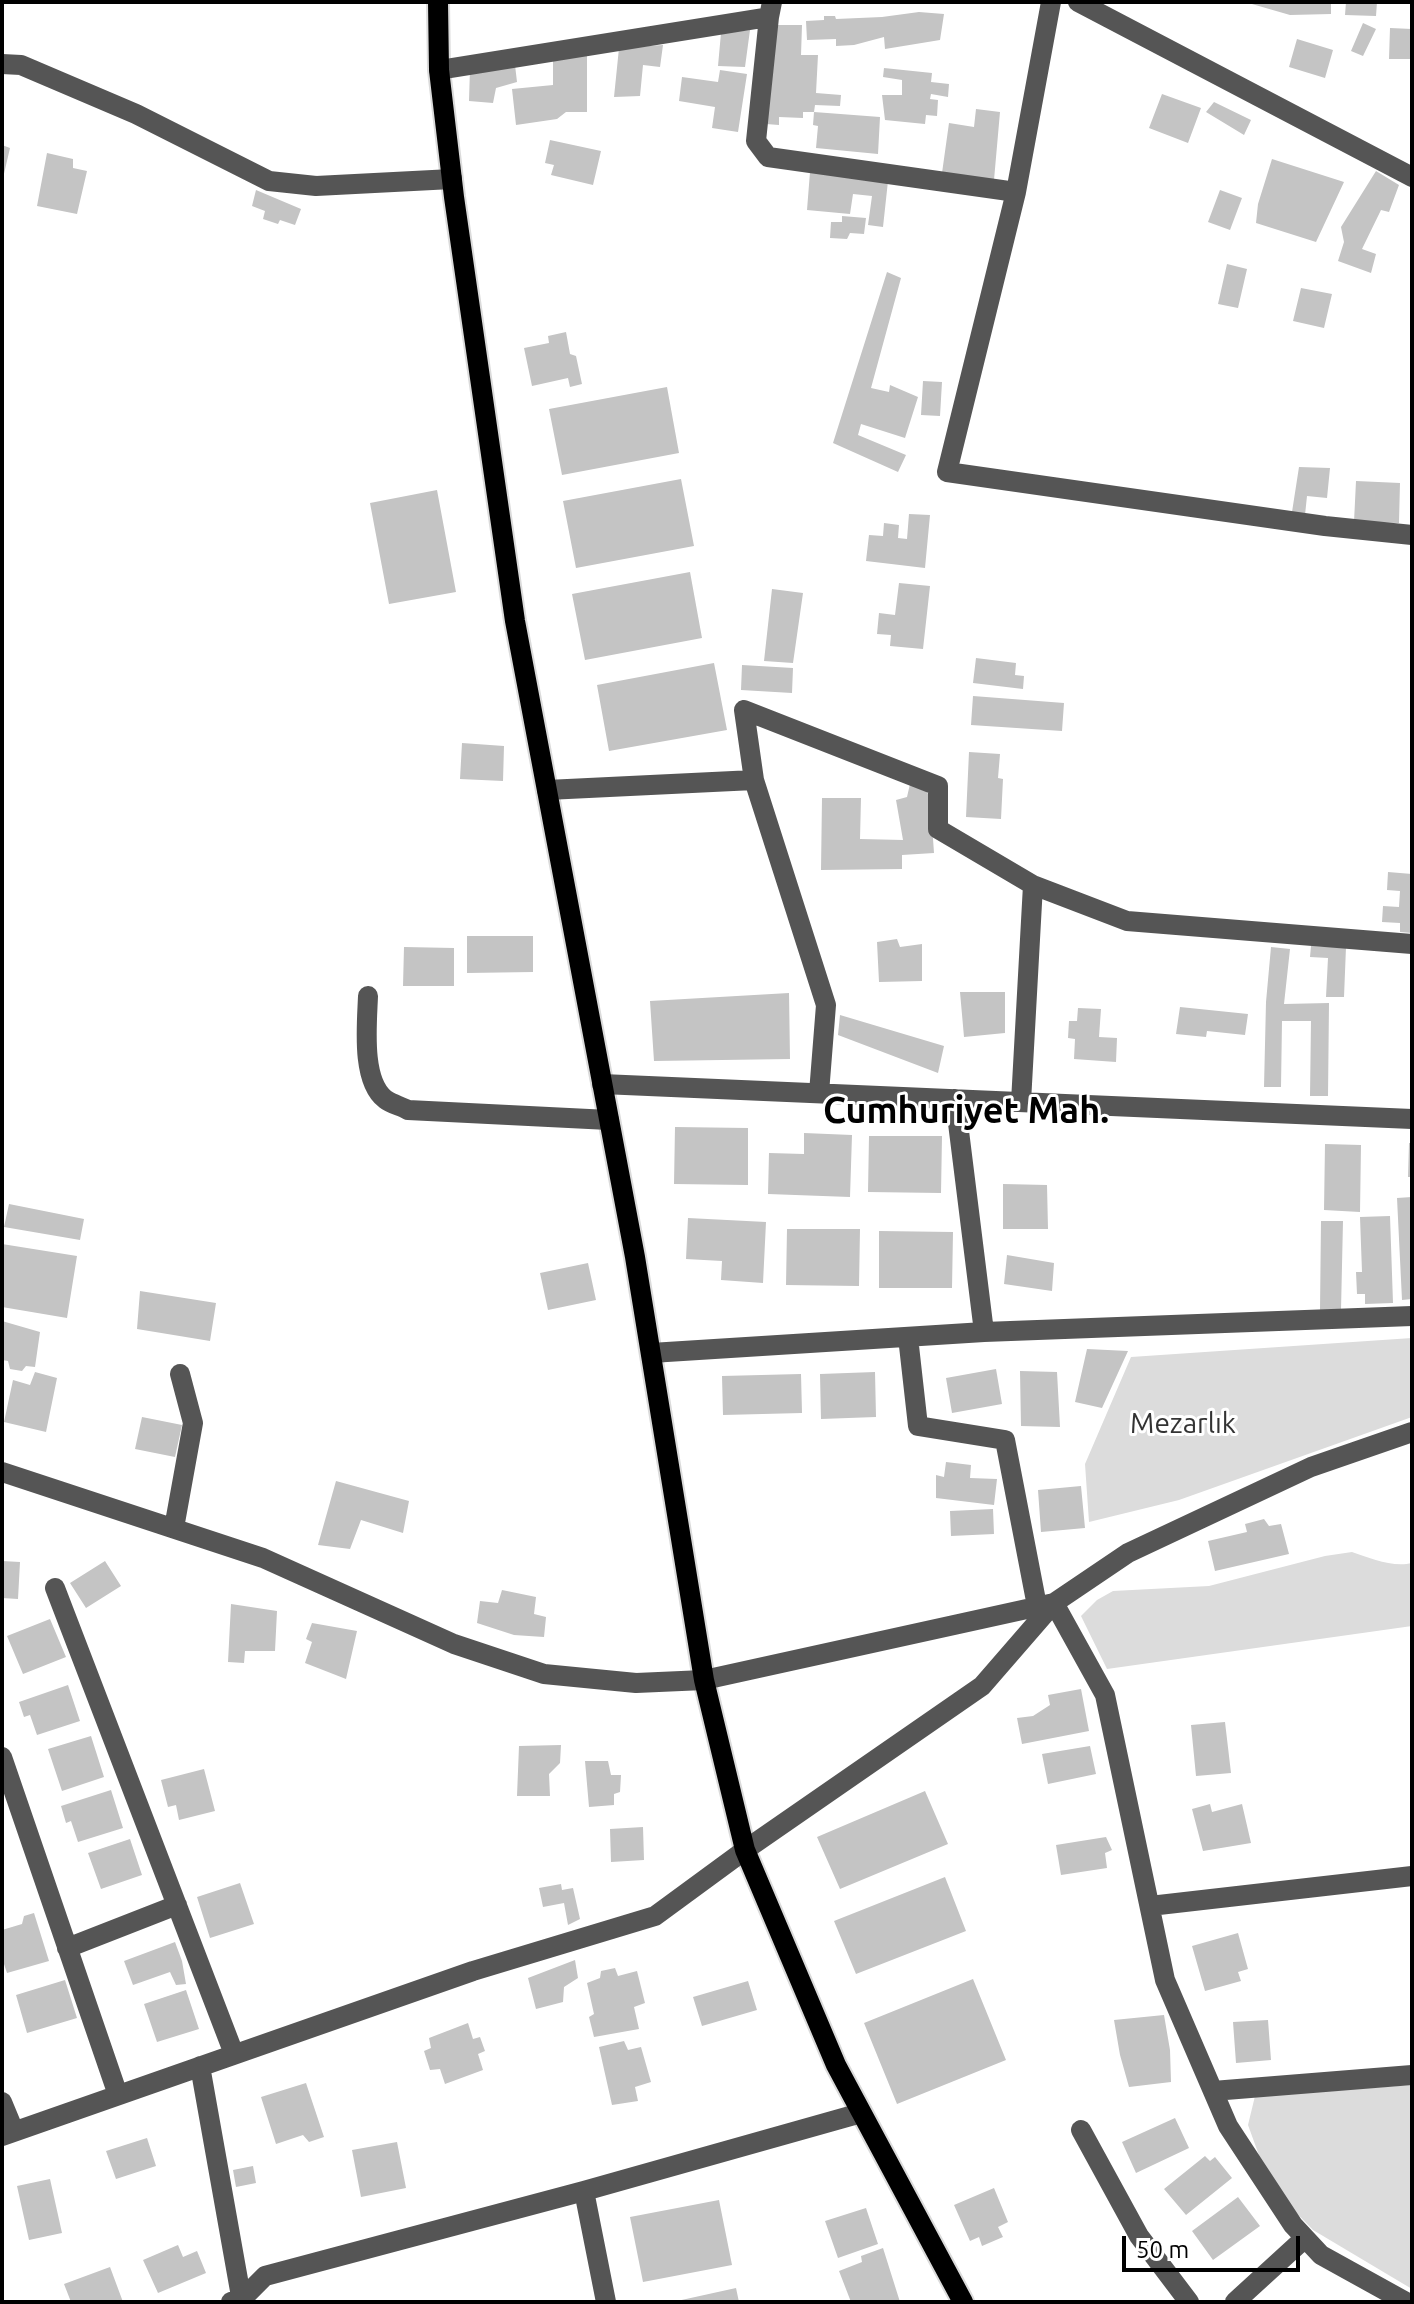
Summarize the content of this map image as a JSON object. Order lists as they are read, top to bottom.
{
  "districts": ["Cumhuriyet Mah."],
  "parks": ["Mezarlık"],
  "scale_bar": "50 m"
}
